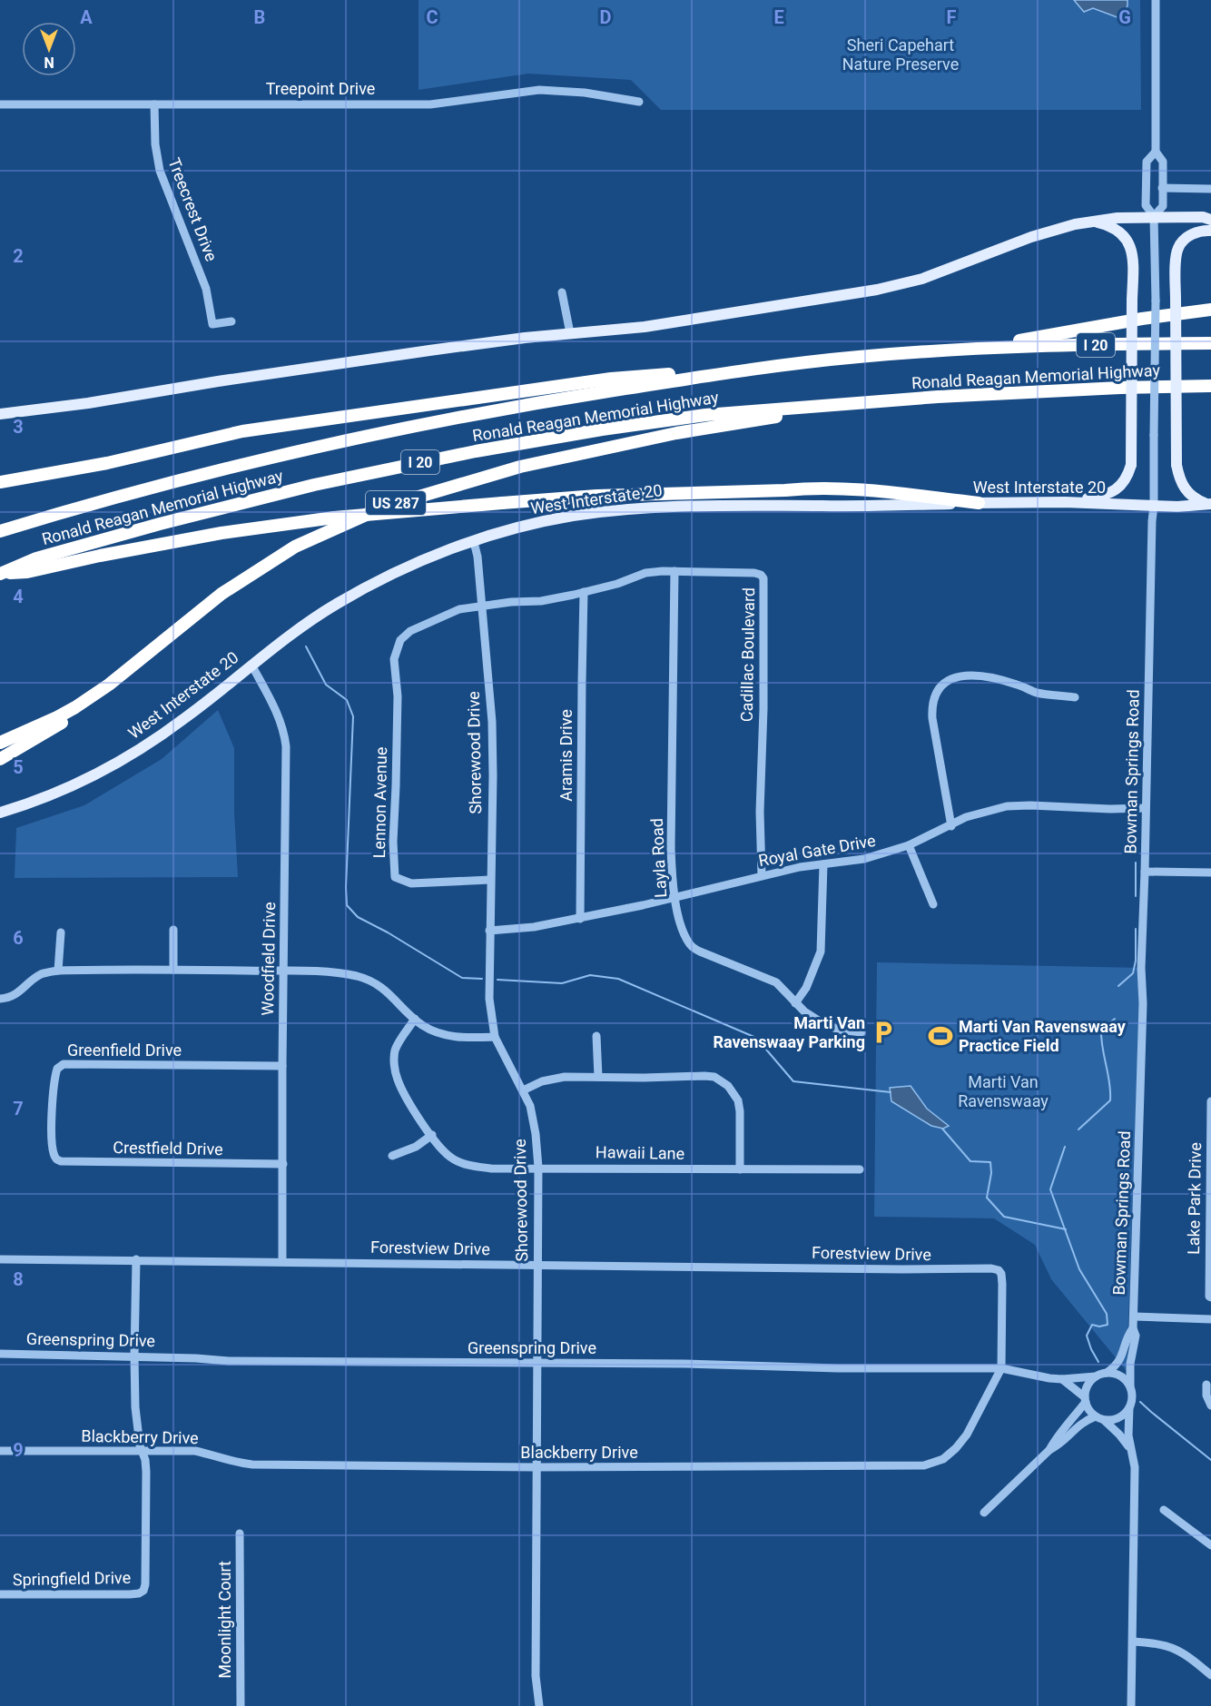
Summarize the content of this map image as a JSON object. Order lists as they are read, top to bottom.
{
  "streets": {
    "highway": ["I 20", "Ronald Reagan Memorial Highway", "US 287"],
    "main road": ["West Interstate 20"],
    "street": [
      "Treepoint Drive",
      "Treecrest Drive",
      "Cadillac Boulevard",
      "Shorewood Drive",
      "Aramis Drive",
      "Bowman Springs Road",
      "Lennon Avenue",
      "Royal Gate Drive",
      "Layla Road",
      "Woodfield Drive",
      "Greenfield Drive",
      "Crestfield Drive",
      "Hawaii Lane",
      "Lake Park Drive",
      "Forestview Drive",
      "Greenspring Drive",
      "Blackberry Drive",
      "Springfield Drive",
      "Moonlight Court"
    ]
  },
  "crossings": [
    ["Treepoint Drive", "Treecrest Drive"],
    ["Ronald Reagan Memorial Highway", "US 287"],
    ["West Interstate 20", "Shorewood Drive"],
    ["West Interstate 20", "Bowman Springs Road"],
    ["West Interstate 20", "Woodfield Drive"],
    ["Cadillac Boulevard", "Shorewood Drive"],
    ["Cadillac Boulevard", "Aramis Drive"],
    ["Cadillac Boulevard", "Lennon Avenue"],
    ["Cadillac Boulevard", "Royal Gate Drive"],
    ["Cadillac Boulevard", "Layla Road"],
    ["Shorewood Drive", "Lennon Avenue"],
    ["Shorewood Drive", "Royal Gate Drive"],
    ["Shorewood Drive", "Hawaii Lane"],
    ["Shorewood Drive", "Forestview Drive"],
    ["Shorewood Drive", "Greenspring Drive"],
    ["Shorewood Drive", "Blackberry Drive"],
    ["Aramis Drive", "Royal Gate Drive"],
    ["Bowman Springs Road", "Royal Gate Drive"],
    ["Bowman Springs Road", "Greenspring Drive"],
    ["Royal Gate Drive", "Layla Road"],
    ["Woodfield Drive", "Greenfield Drive"],
    ["Woodfield Drive", "Crestfield Drive"],
    ["Woodfield Drive", "Forestview Drive"],
    ["Greenfield Drive", "Crestfield Drive"],
    ["Forestview Drive", "Blackberry Drive"],
    ["Greenspring Drive", "Blackberry Drive"],
    ["Blackberry Drive", "Springfield Drive"]
  ],
  "parks": ["Sheri Capehart Nature Preserve", "Marti Van Ravenswaay"],
  "places": {
    "parking": ["Marti Van Ravenswaay Parking"],
    "sports": ["Marti Van Ravenswaay Practice Field"]
  },
  "north": "bottom",
  "grid": {
    "columns": [
      "A",
      "B",
      "C",
      "D",
      "E",
      "F",
      "G"
    ],
    "rows": [
      "2",
      "3",
      "4",
      "5",
      "6",
      "7",
      "8",
      "9"
    ]
  }
}
